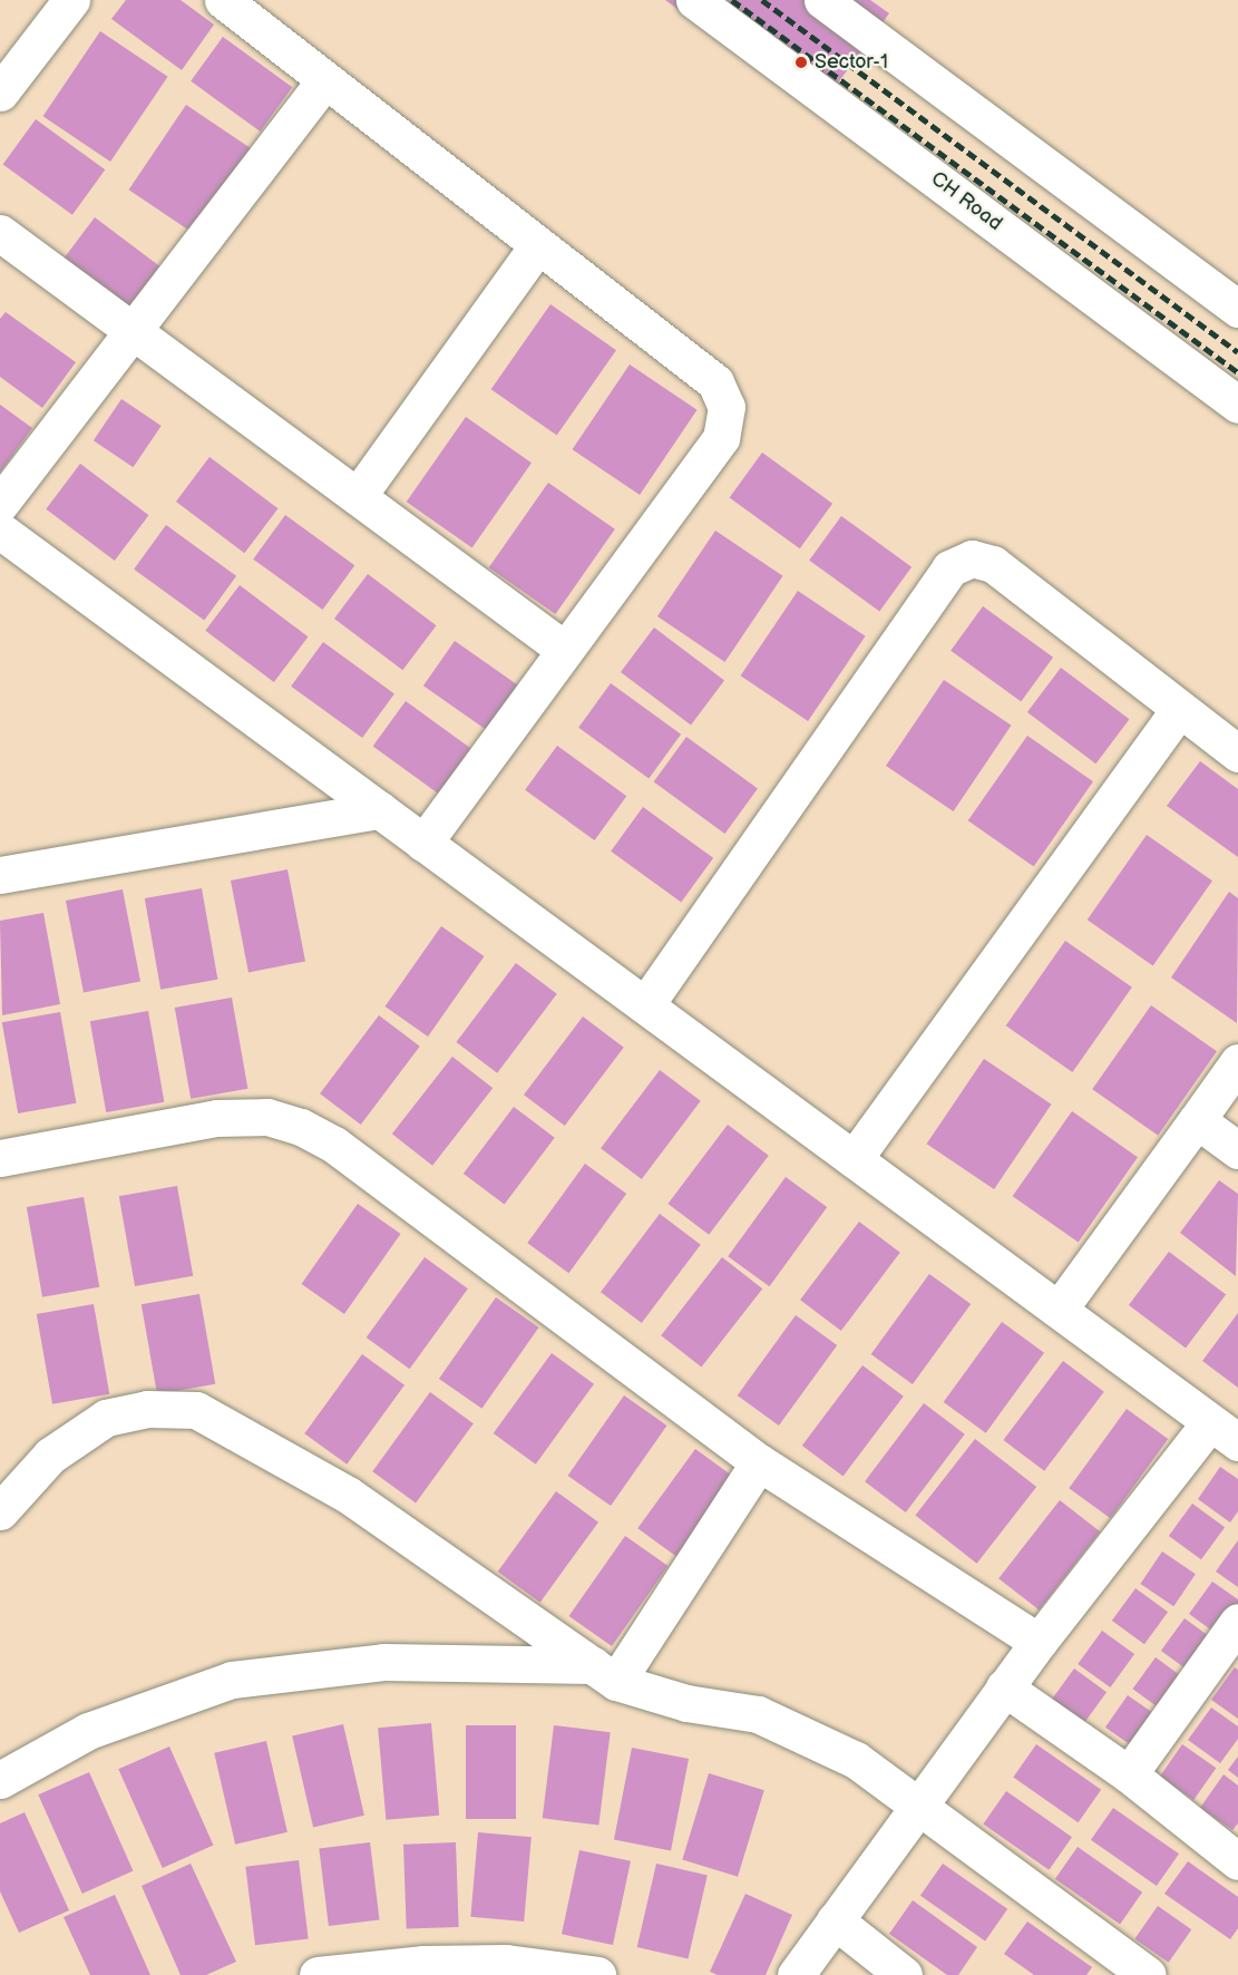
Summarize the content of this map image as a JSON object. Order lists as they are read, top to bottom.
{
  "streets": {
    "street": ["CH Road"]
  },
  "places": ["Sector-1"]
}
